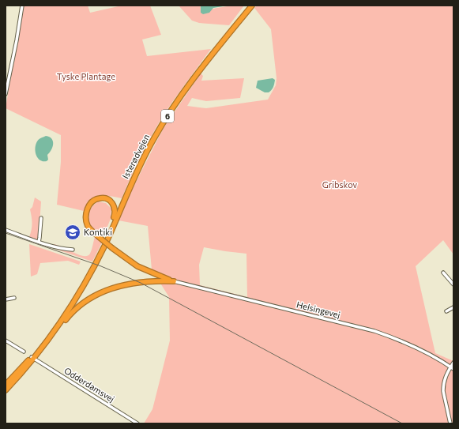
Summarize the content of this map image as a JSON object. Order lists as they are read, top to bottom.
{
  "streets": {
    "highway": ["6", "Isterødvejen"],
    "street": ["Helsingevej", "Odderdamsvej"]
  },
  "crossings": [
    ["Isterødvejen", "Odderdamsvej"]
  ],
  "parks": ["Tyske Plantage", "Gribskov"],
  "places": {
    "school or university": ["Kontiki"]
  }
}
